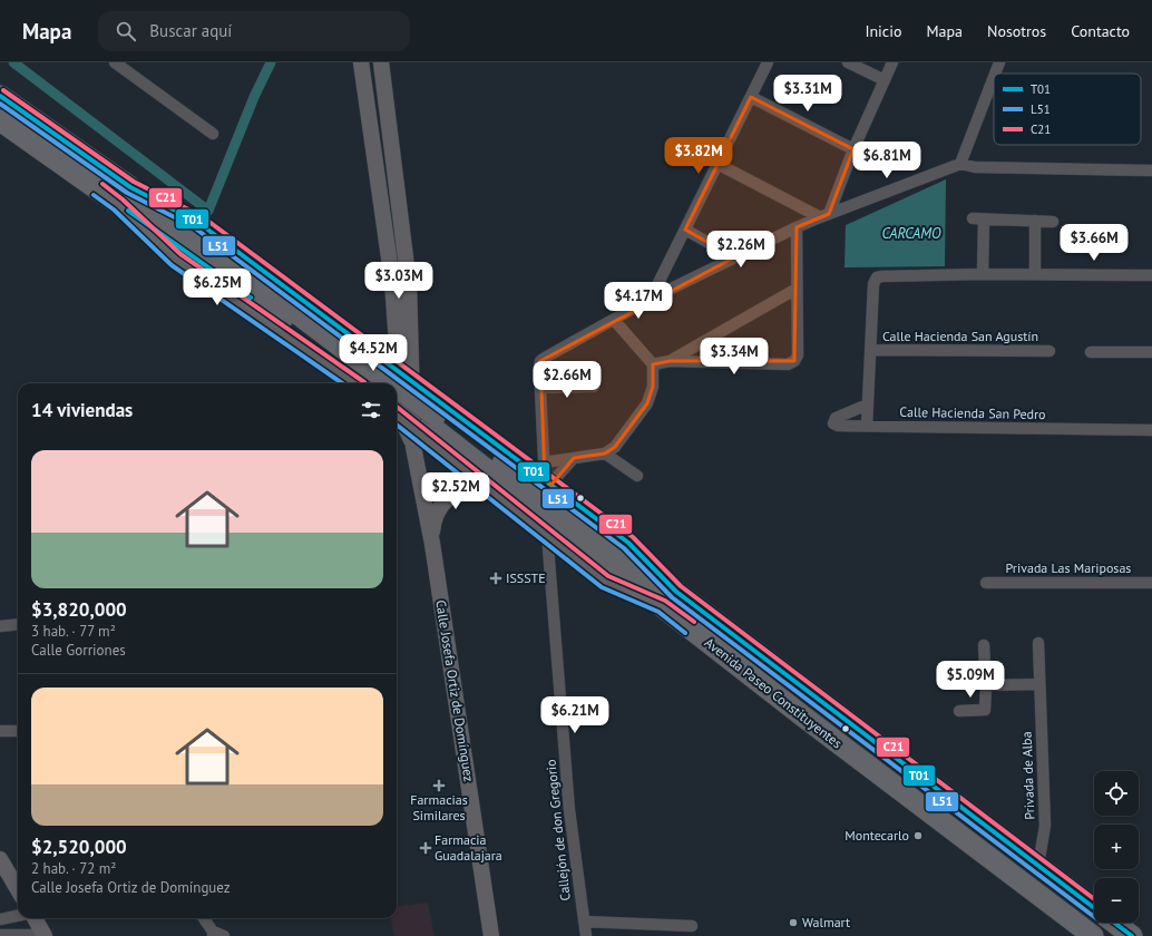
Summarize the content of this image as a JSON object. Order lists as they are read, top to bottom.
{
  "streets": {
    "highway": ["Avenida Paseo Constituyentes"],
    "street": [
      "Calle Hacienda San Agustín",
      "Calle Hacienda San Pedro",
      "Privada Las Mariposas",
      "Calle Josefa Ortiz de Domínguez",
      "Privada de Alba",
      "Callejón de don Gregorio"
    ]
  },
  "crossings": [
    ["Avenida Paseo Constituyentes", "Privada de Alba"]
  ],
  "water": ["CARCAMO"],
  "places": {
    "health": ["ISSSTE", "Farmacias Similares", "Farmacia Guadalajara"],
    "other": ["Montecarlo", "Walmart"]
  },
  "lines": ["transit line C21", "transit line T01", "transit line L51"],
  "legend": ["T01", "L51", "C21"],
  "page": {
    "header": "Mapa",
    "search": "Buscar aquí",
    "nav": [
      "Inicio",
      "Mapa",
      "Nosotros",
      "Contacto"
    ],
    "price": [
      "$3.31M",
      "$3.82M",
      "$6.81M",
      "$3.66M",
      "$2.26M",
      "$3.03M",
      "$6.25M",
      "$4.17M",
      "$4.52M",
      "$3.34M",
      "$2.66M",
      "$2.52M",
      "$5.09M",
      "$6.21M"
    ],
    "heading": "14 viviendas",
    "list": [
      {
        "name": "$3,820,000",
        "note": "3 hab. · 77 m² · Calle Gorriones"
      },
      {
        "name": "$2,520,000",
        "note": "2 hab. · 72 m² · Calle Josefa Ortiz de Domínguez"
      }
    ],
    "map_buttons": ["+", "−"]
  }
}
